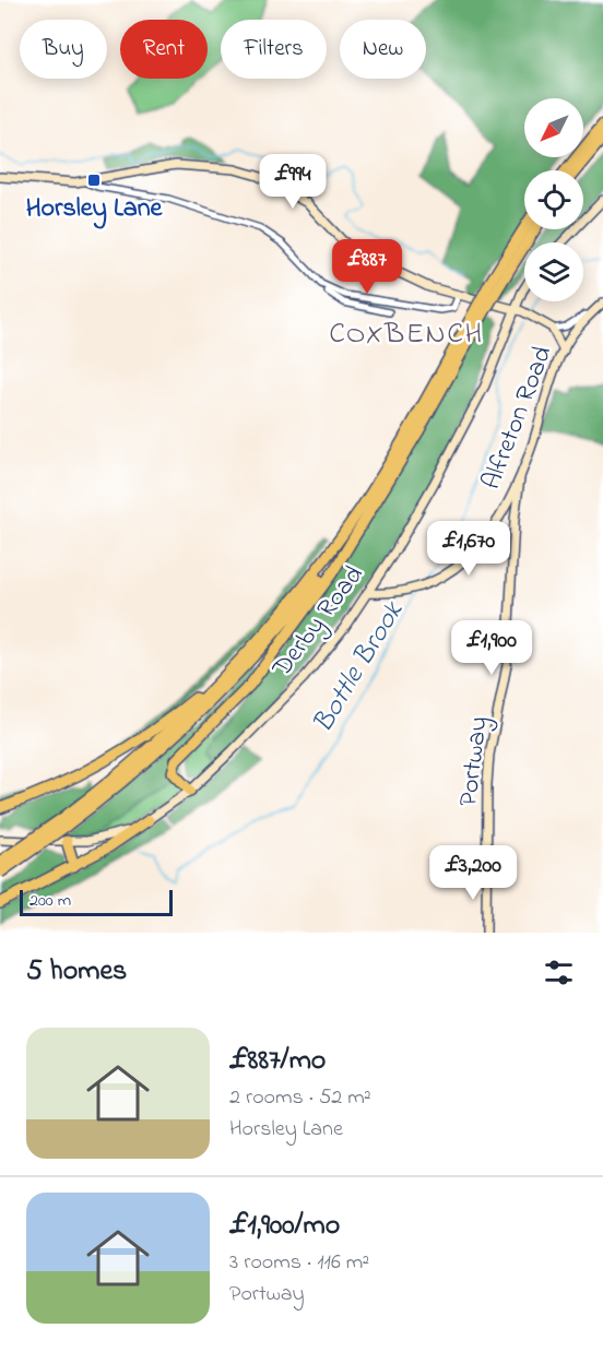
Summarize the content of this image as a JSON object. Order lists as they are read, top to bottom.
{
  "streets": {
    "street": ["Alfreton Road", "Derby Road", "Portway"]
  },
  "crossings": [
    ["Alfreton Road", "Derby Road"],
    ["Alfreton Road", "Portway"]
  ],
  "districts": ["COXBENCH"],
  "water": ["Bottle Brook"],
  "places": {
    "transit": ["Horsley Lane"]
  },
  "scale_bar": "200 m",
  "north": "bottom left",
  "page": {
    "chip": [
      "Buy",
      "Rent",
      "Filters",
      "New"
    ],
    "price": [
      "£994",
      "£887",
      "£1,670",
      "£1,900",
      "£3,200"
    ],
    "scale": "200 m",
    "heading": "5 homes",
    "list": [
      {
        "name": "£887/mo",
        "note": "2 rooms · 52 m² · Horsley Lane"
      },
      {
        "name": "£1,900/mo",
        "note": "3 rooms · 116 m² · Portway"
      }
    ]
  }
}
